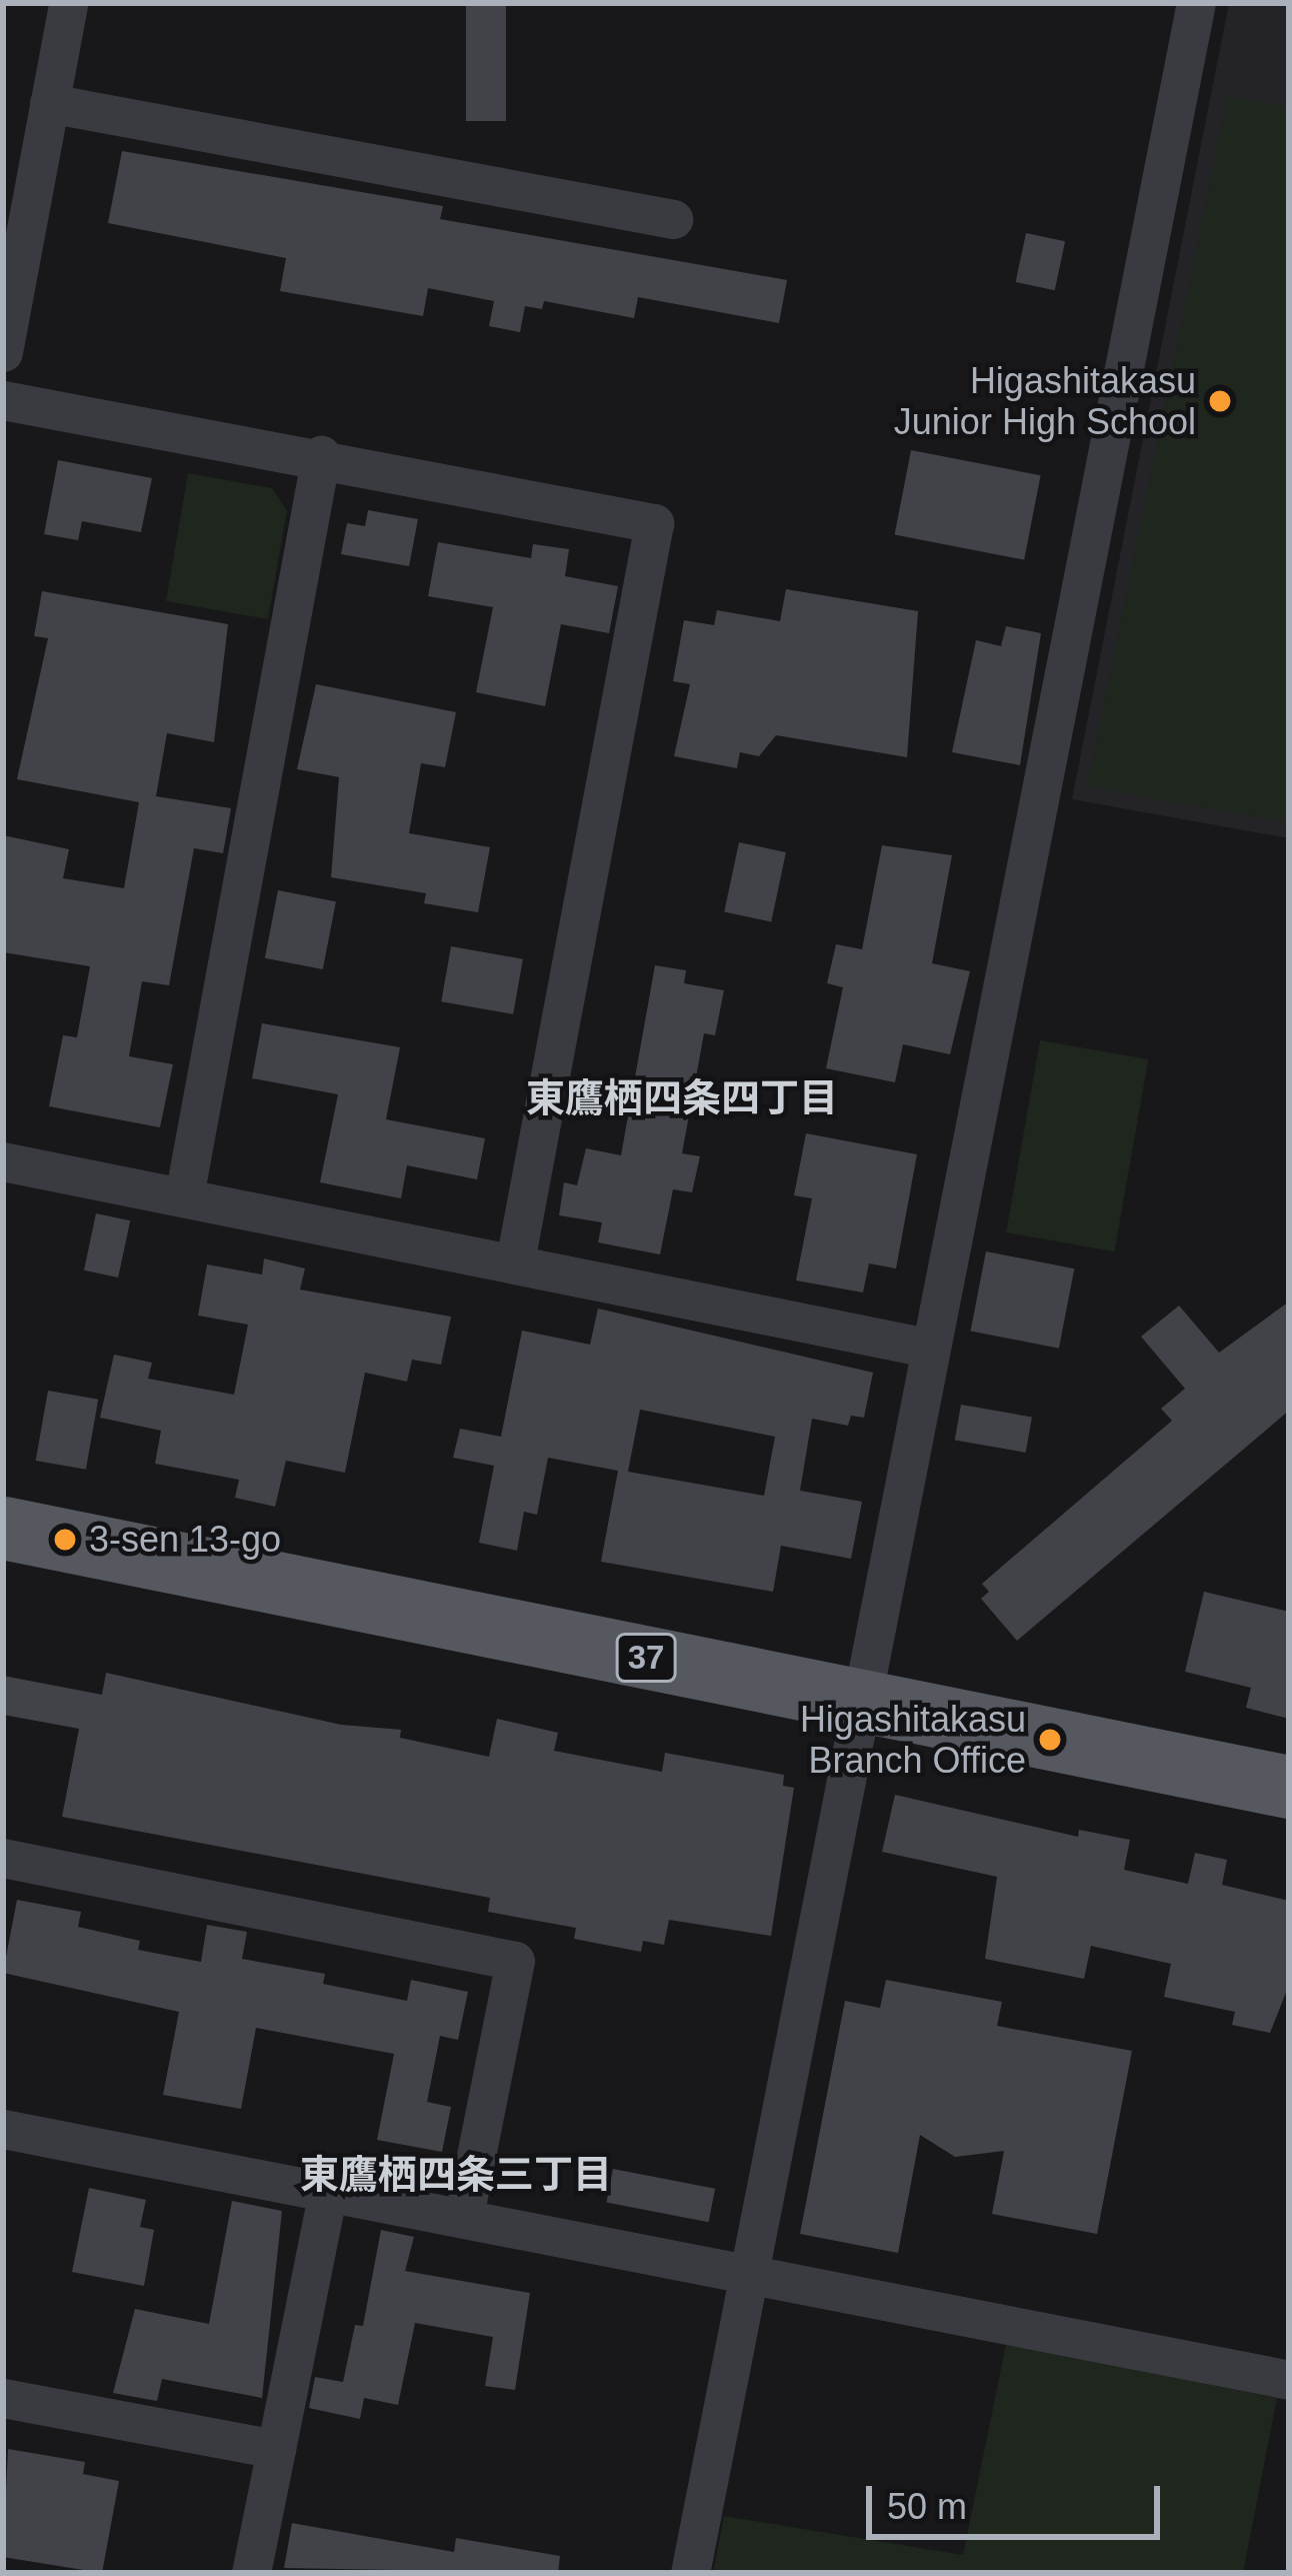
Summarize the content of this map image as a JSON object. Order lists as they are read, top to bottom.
{
  "streets": {
    "main road": ["37"]
  },
  "districts": ["東鷹栖四条四丁目", "東鷹栖四条三丁目"],
  "places": ["Higashitakasu Junior High School", "3-sen 13-go", "Higashitakasu Branch Office"],
  "scale_bar": "50 m"
}
